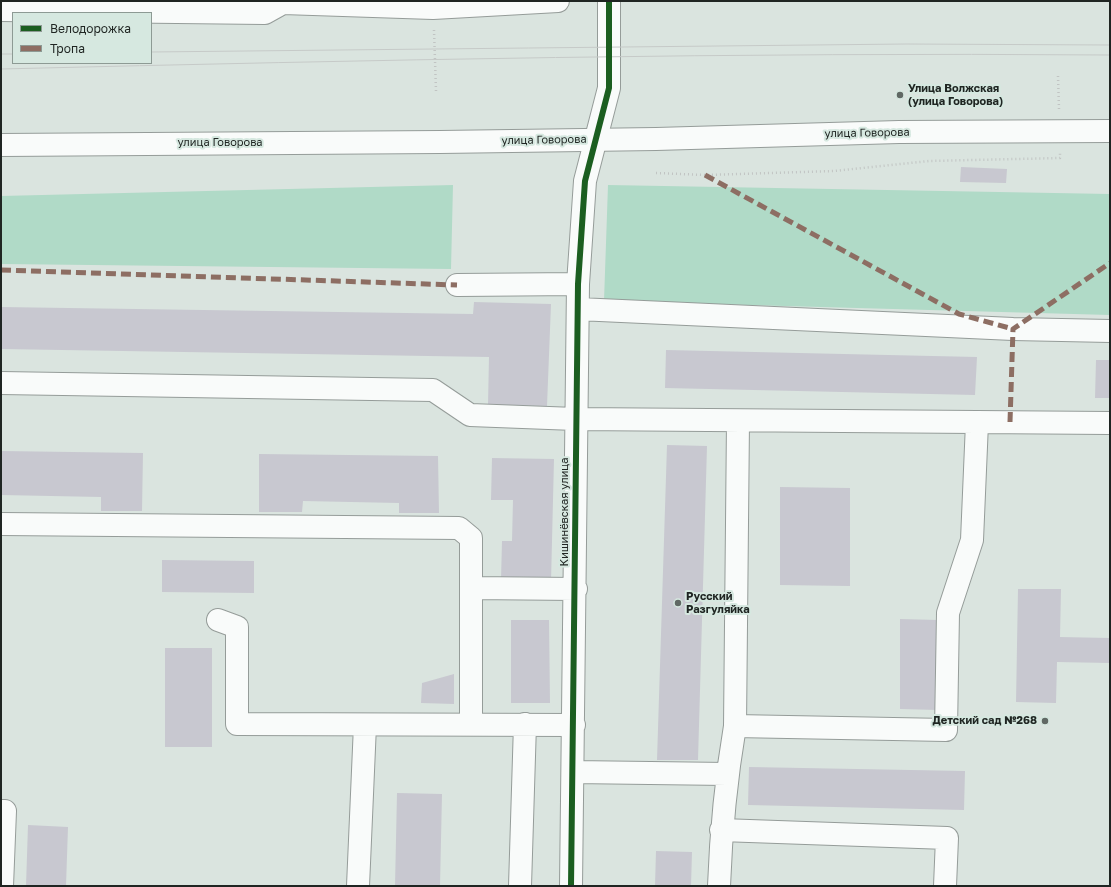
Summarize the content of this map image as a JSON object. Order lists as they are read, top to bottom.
{
  "streets": {
    "main road": ["улица Говорова", "Кишинёвская улица"]
  },
  "crossings": [
    ["улица Говорова", "Кишинёвская улица"]
  ],
  "places": ["Улица Волжская (улица Говорова)", "Русский Разгуляйка", "Детский сад №268"],
  "legend": ["Велодорожка", "Тропа"]
}
